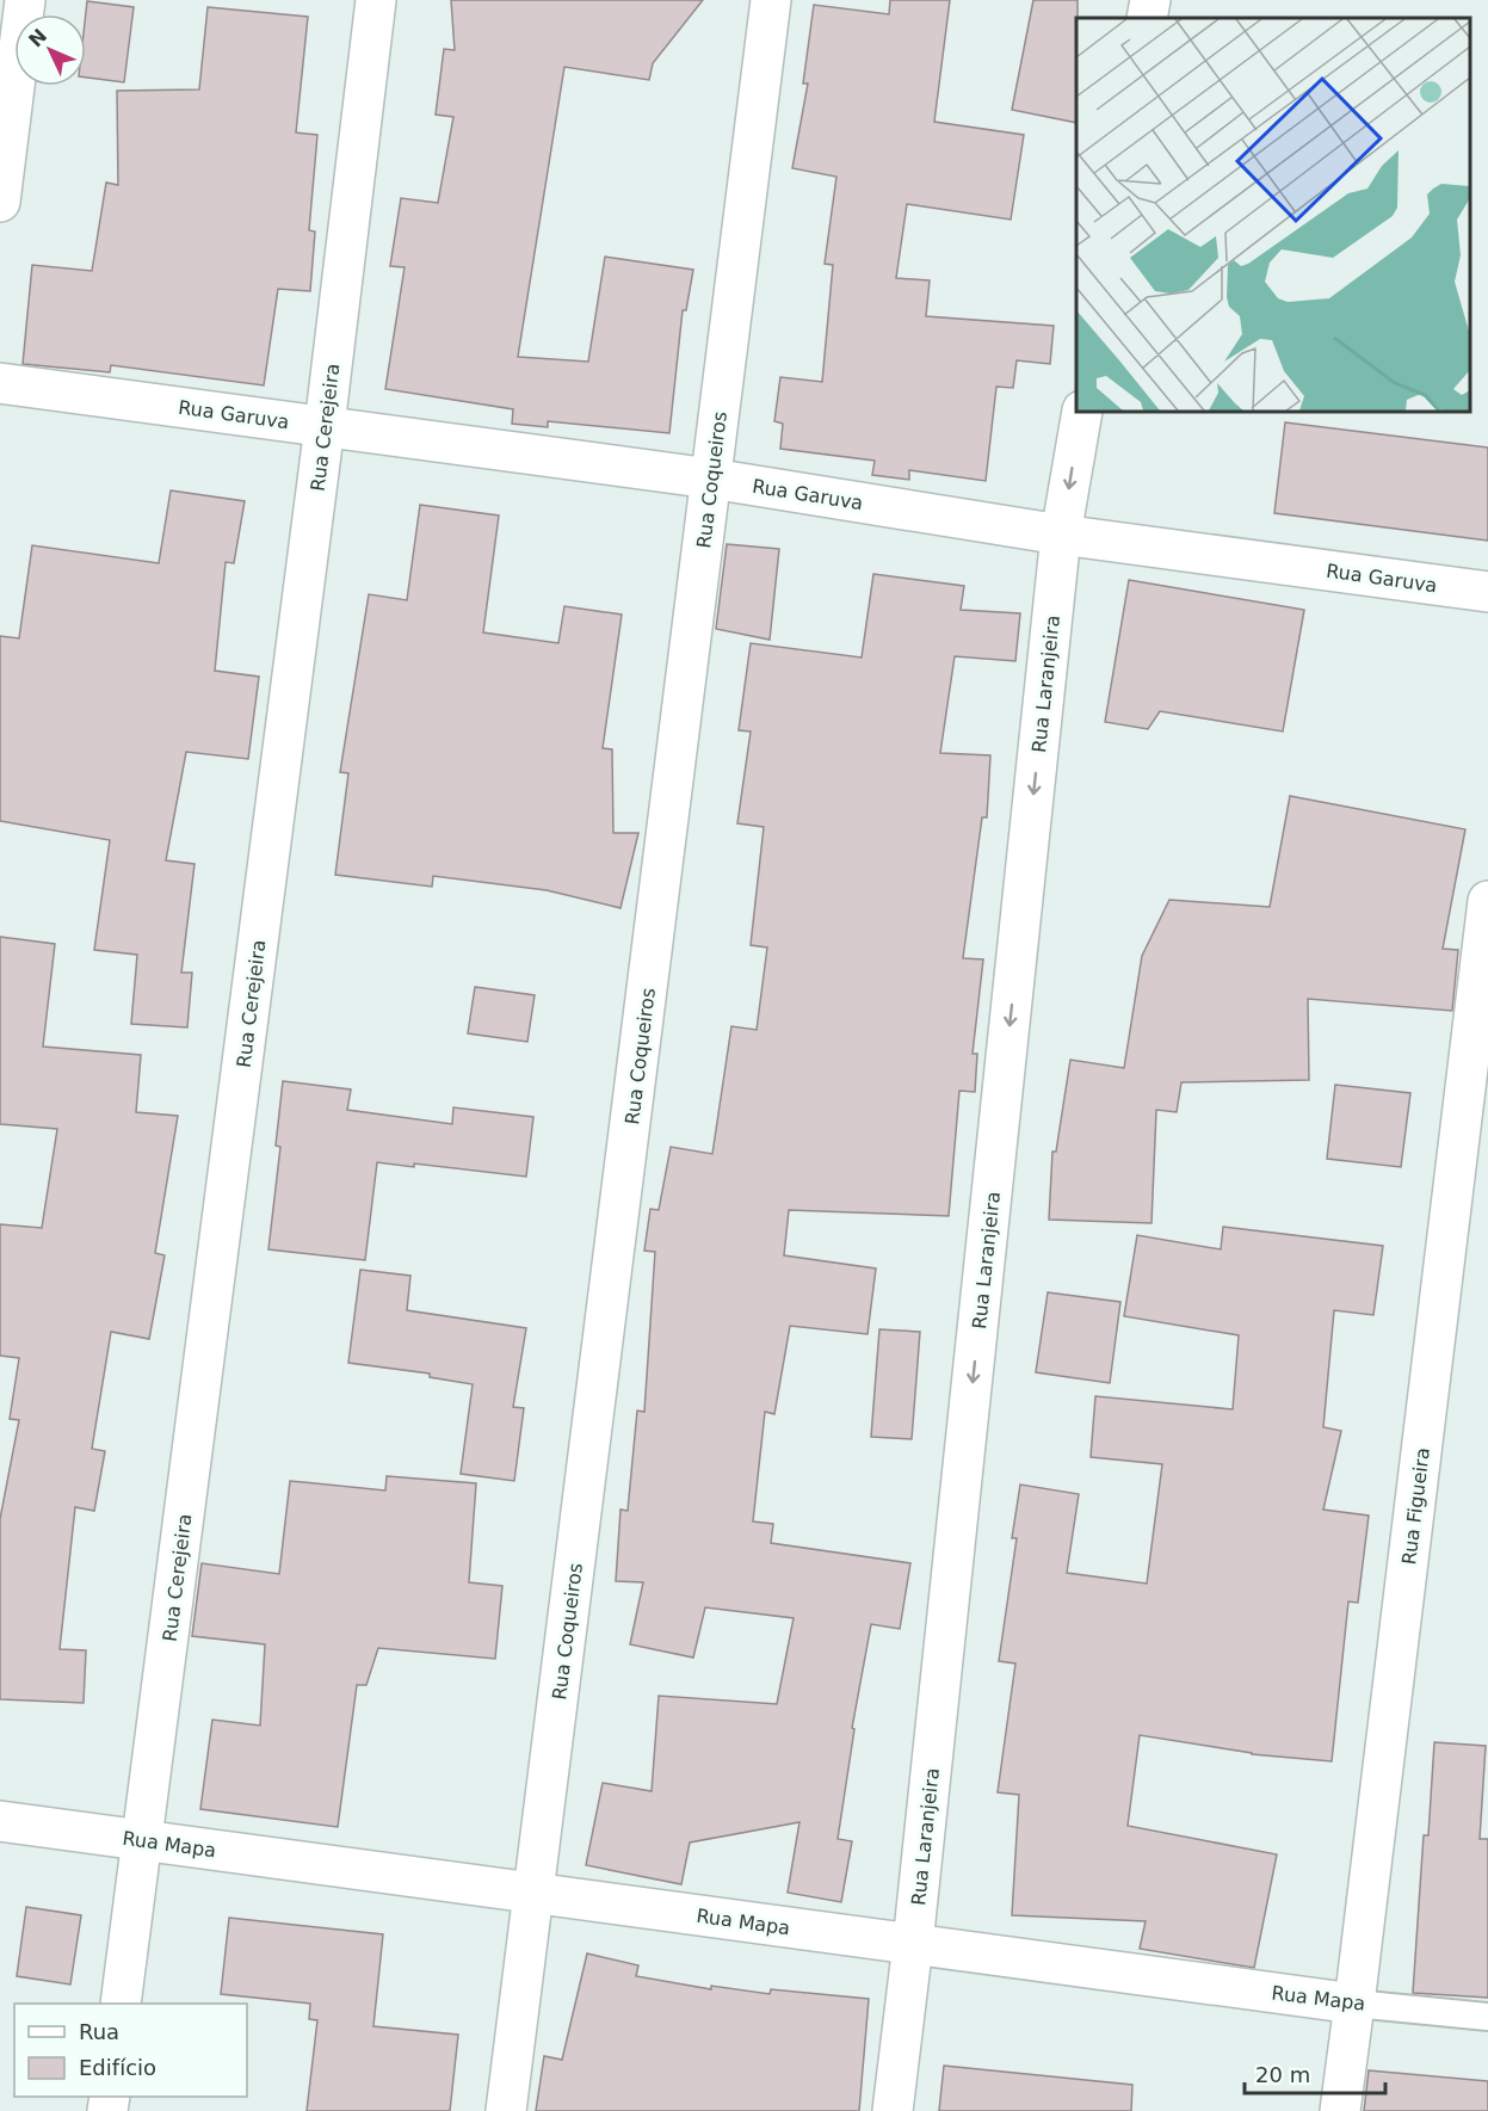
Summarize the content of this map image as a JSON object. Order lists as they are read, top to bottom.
{
  "streets": {
    "street": [
      "Rua Garuva",
      "Rua Cerejeira",
      "Rua Coqueiros",
      "Rua Laranjeira",
      "Rua Figueira",
      "Rua Mapa"
    ]
  },
  "crossings": [
    ["Rua Garuva", "Rua Cerejeira"],
    ["Rua Garuva", "Rua Coqueiros"],
    ["Rua Garuva", "Rua Laranjeira"],
    ["Rua Cerejeira", "Rua Mapa"],
    ["Rua Coqueiros", "Rua Mapa"],
    ["Rua Laranjeira", "Rua Mapa"],
    ["Rua Figueira", "Rua Mapa"]
  ],
  "one_way": ["Rua Laranjeira"],
  "legend": ["Rua", "Edifício"],
  "scale_bar": "20 m",
  "north": "top left"
}
